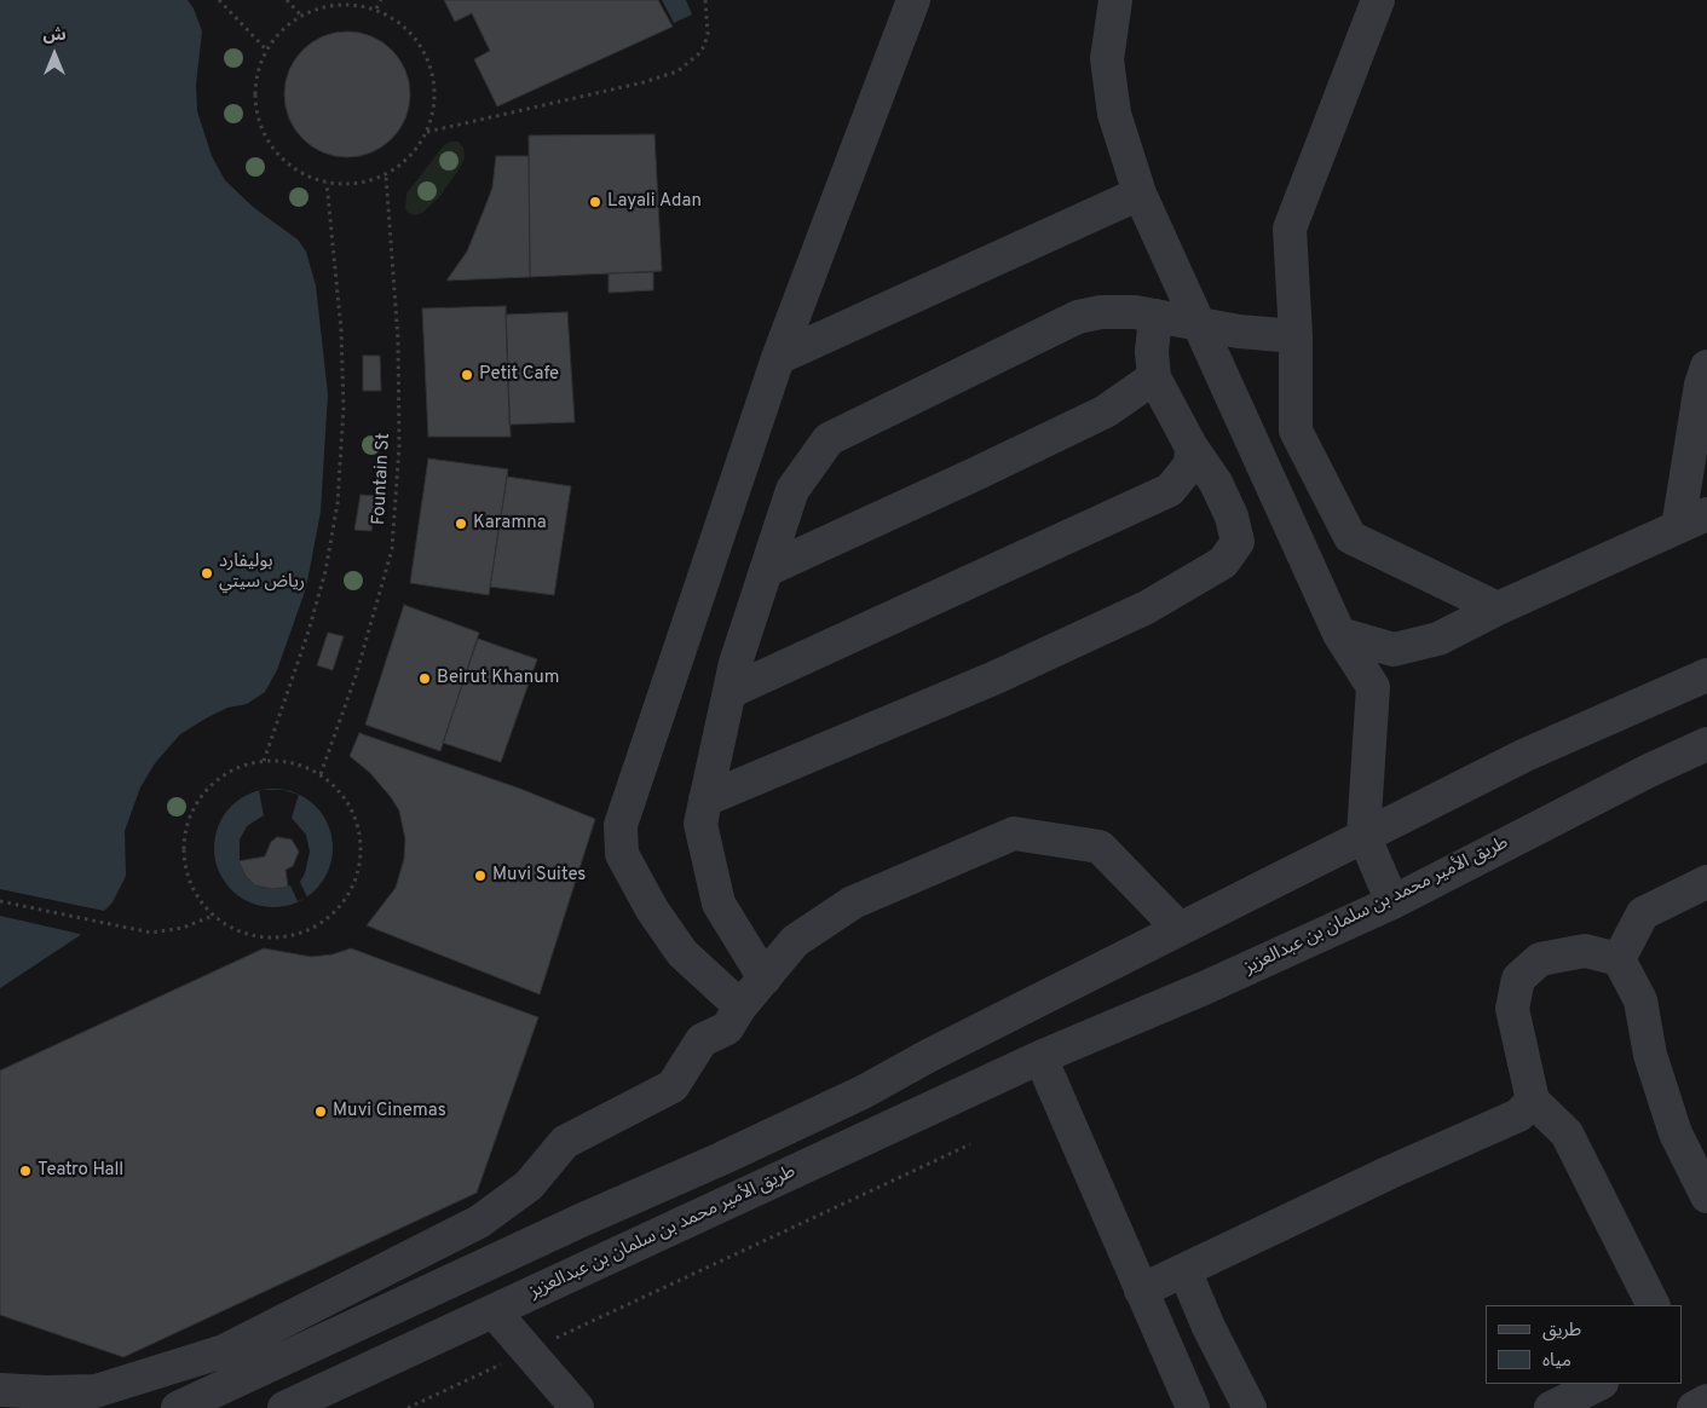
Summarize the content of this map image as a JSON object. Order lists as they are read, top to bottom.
{
  "streets": {
    "street": ["طريق الأمير محمد بن سلمان بن عبدالعزيز"],
    "path": ["Fountain St"]
  },
  "places": [
    "Layali Adan",
    "Petit Cafe",
    "Karamna",
    "بوليفارد رياض سيتي",
    "Beirut Khanum",
    "Muvi Suites",
    "Muvi Cinemas",
    "Teatro Hall"
  ],
  "legend": ["طريق", "مياه"],
  "north": "top"
}
